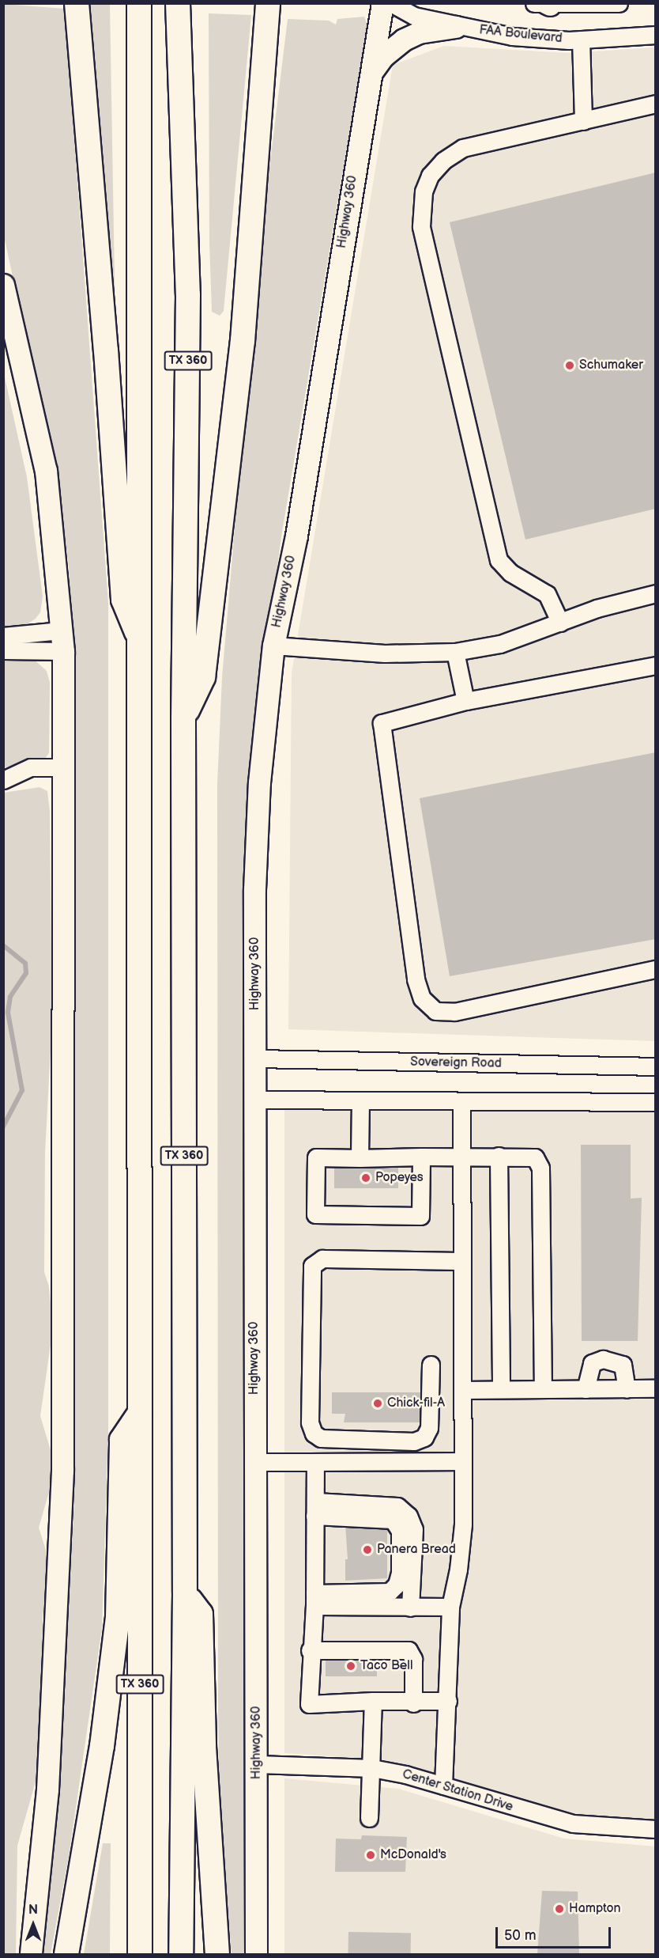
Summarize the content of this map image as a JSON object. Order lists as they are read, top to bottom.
{
  "streets": {
    "highway": ["TX 360"],
    "main road": ["Highway 360"],
    "street": ["FAA Boulevard", "Sovereign Road", "Center Station Drive"]
  },
  "crossings": [
    ["Highway 360", "Sovereign Road"],
    ["Highway 360", "Center Station Drive"]
  ],
  "places": [
    "Schumaker",
    "Popeyes",
    "Chick-fil-A",
    "Panera Bread",
    "Taco Bell",
    "McDonald's",
    "Hampton"
  ],
  "scale_bar": "50 m",
  "north": "top"
}
